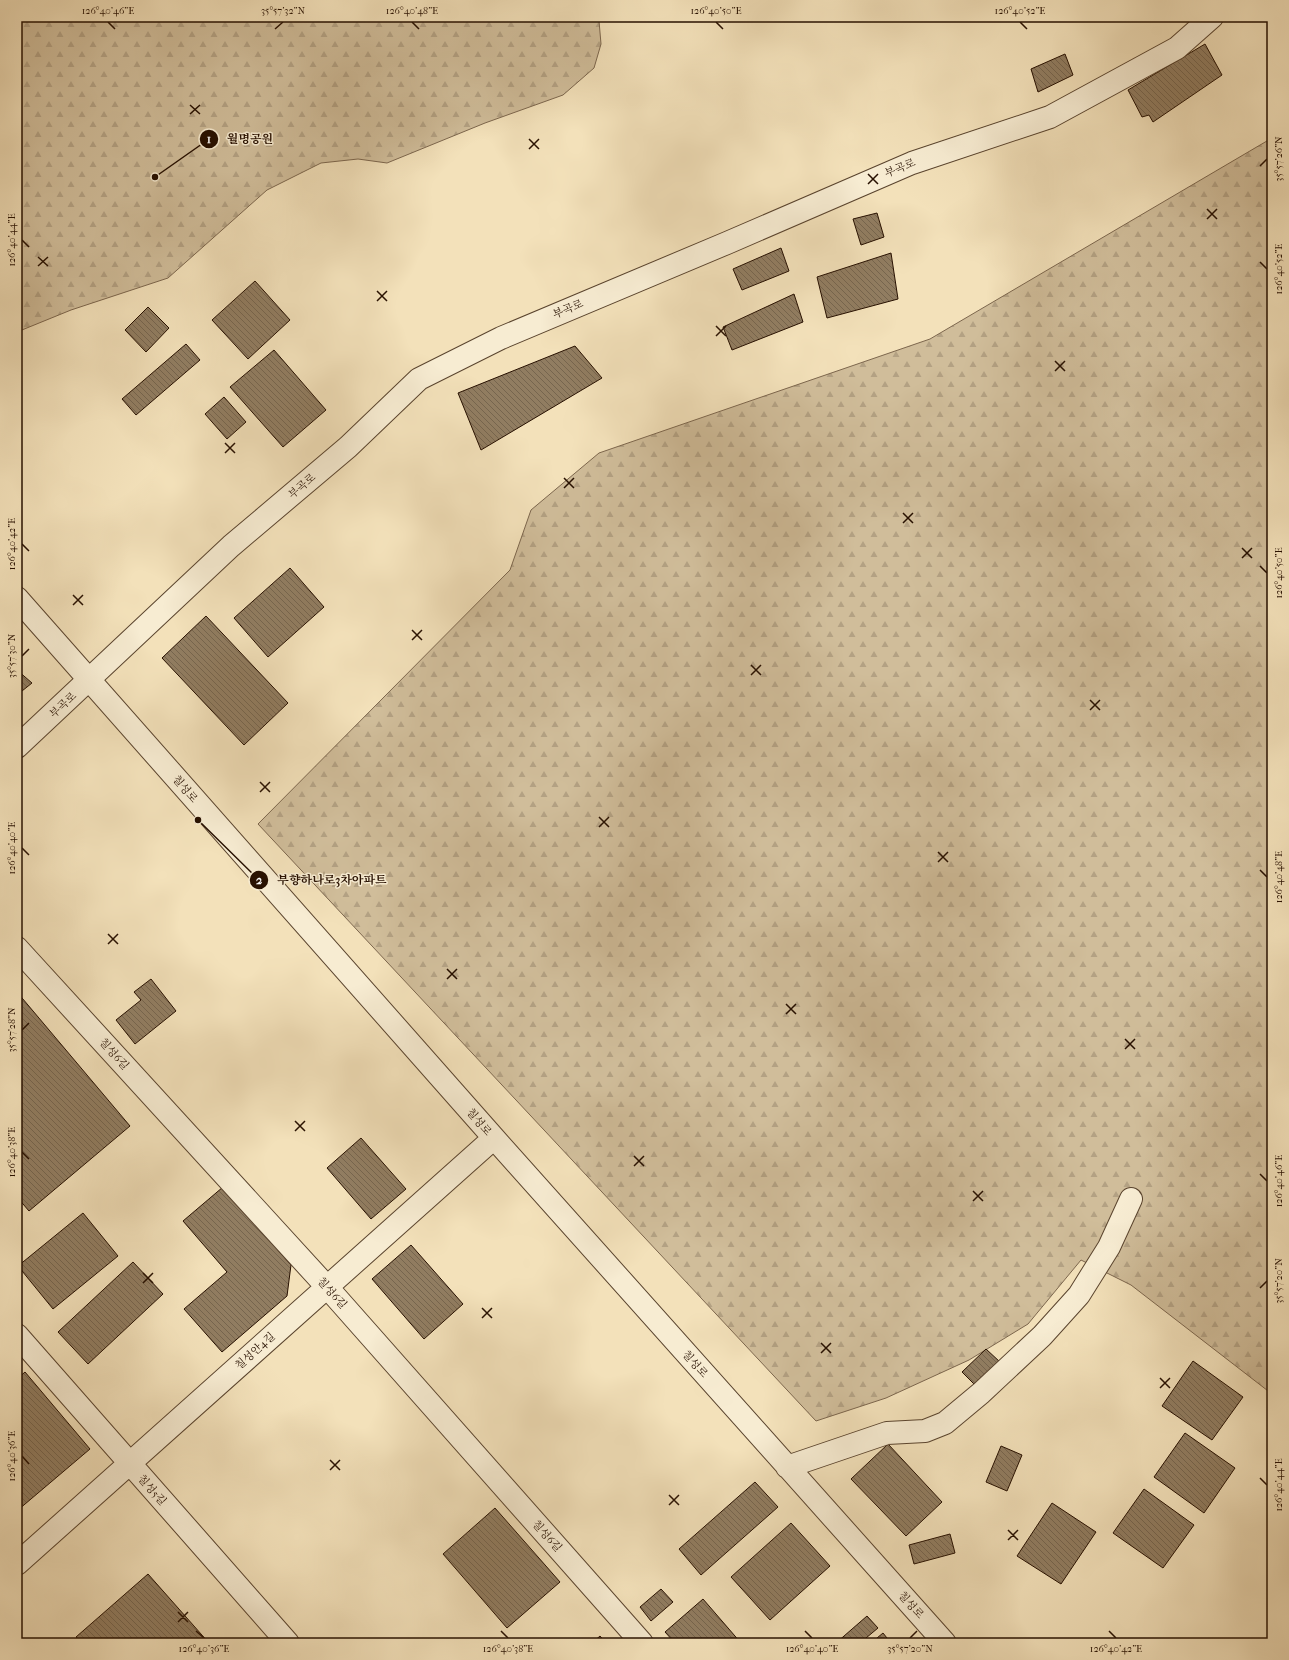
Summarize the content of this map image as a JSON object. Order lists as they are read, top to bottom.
{
  "streets": {
    "street": [
      "부곡로",
      "칠성로",
      "칠성6길",
      "칠성안4길",
      "칠성5길"
    ]
  },
  "crossings": [
    ["부곡로", "칠성로"],
    ["칠성로", "칠성안4길"],
    ["칠성6길", "칠성안4길"],
    ["칠성안4길", "칠성5길"]
  ],
  "places": ["월명공원", "부향하나로3차아파트"],
  "coordinates": [
    "126°40'46\"E",
    "35°57'32\"N",
    "126°40'48\"E",
    "126°40'50\"E",
    "126°40'52\"E",
    "35°57'26\"N",
    "126°40'44\"E",
    "126°40'42\"E",
    "35°57'30\"N",
    "126°40'40\"E",
    "35°57'28\"N",
    "126°40'38\"E",
    "35°57'20\"N",
    "126°40'36\"E"
  ]
}
